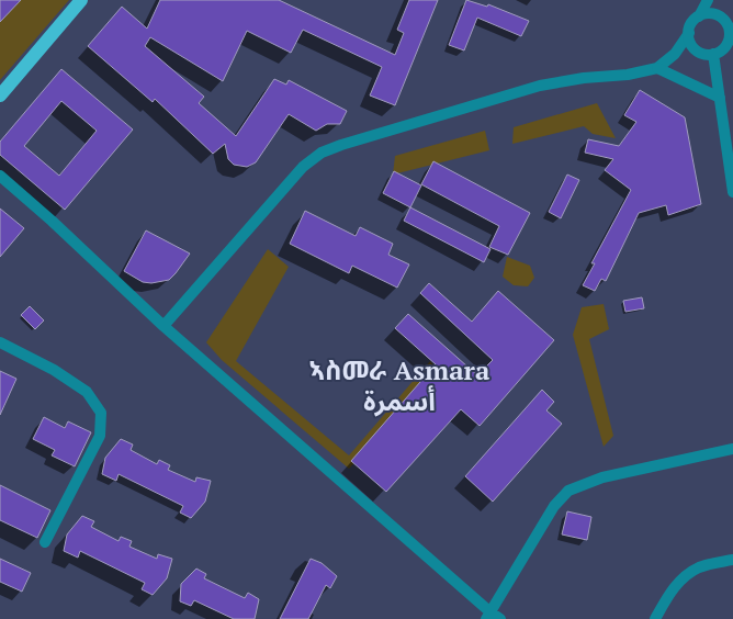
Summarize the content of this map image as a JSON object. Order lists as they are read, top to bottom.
{
  "districts": ["ኣስመራ Asmara أسمرة"]
}
